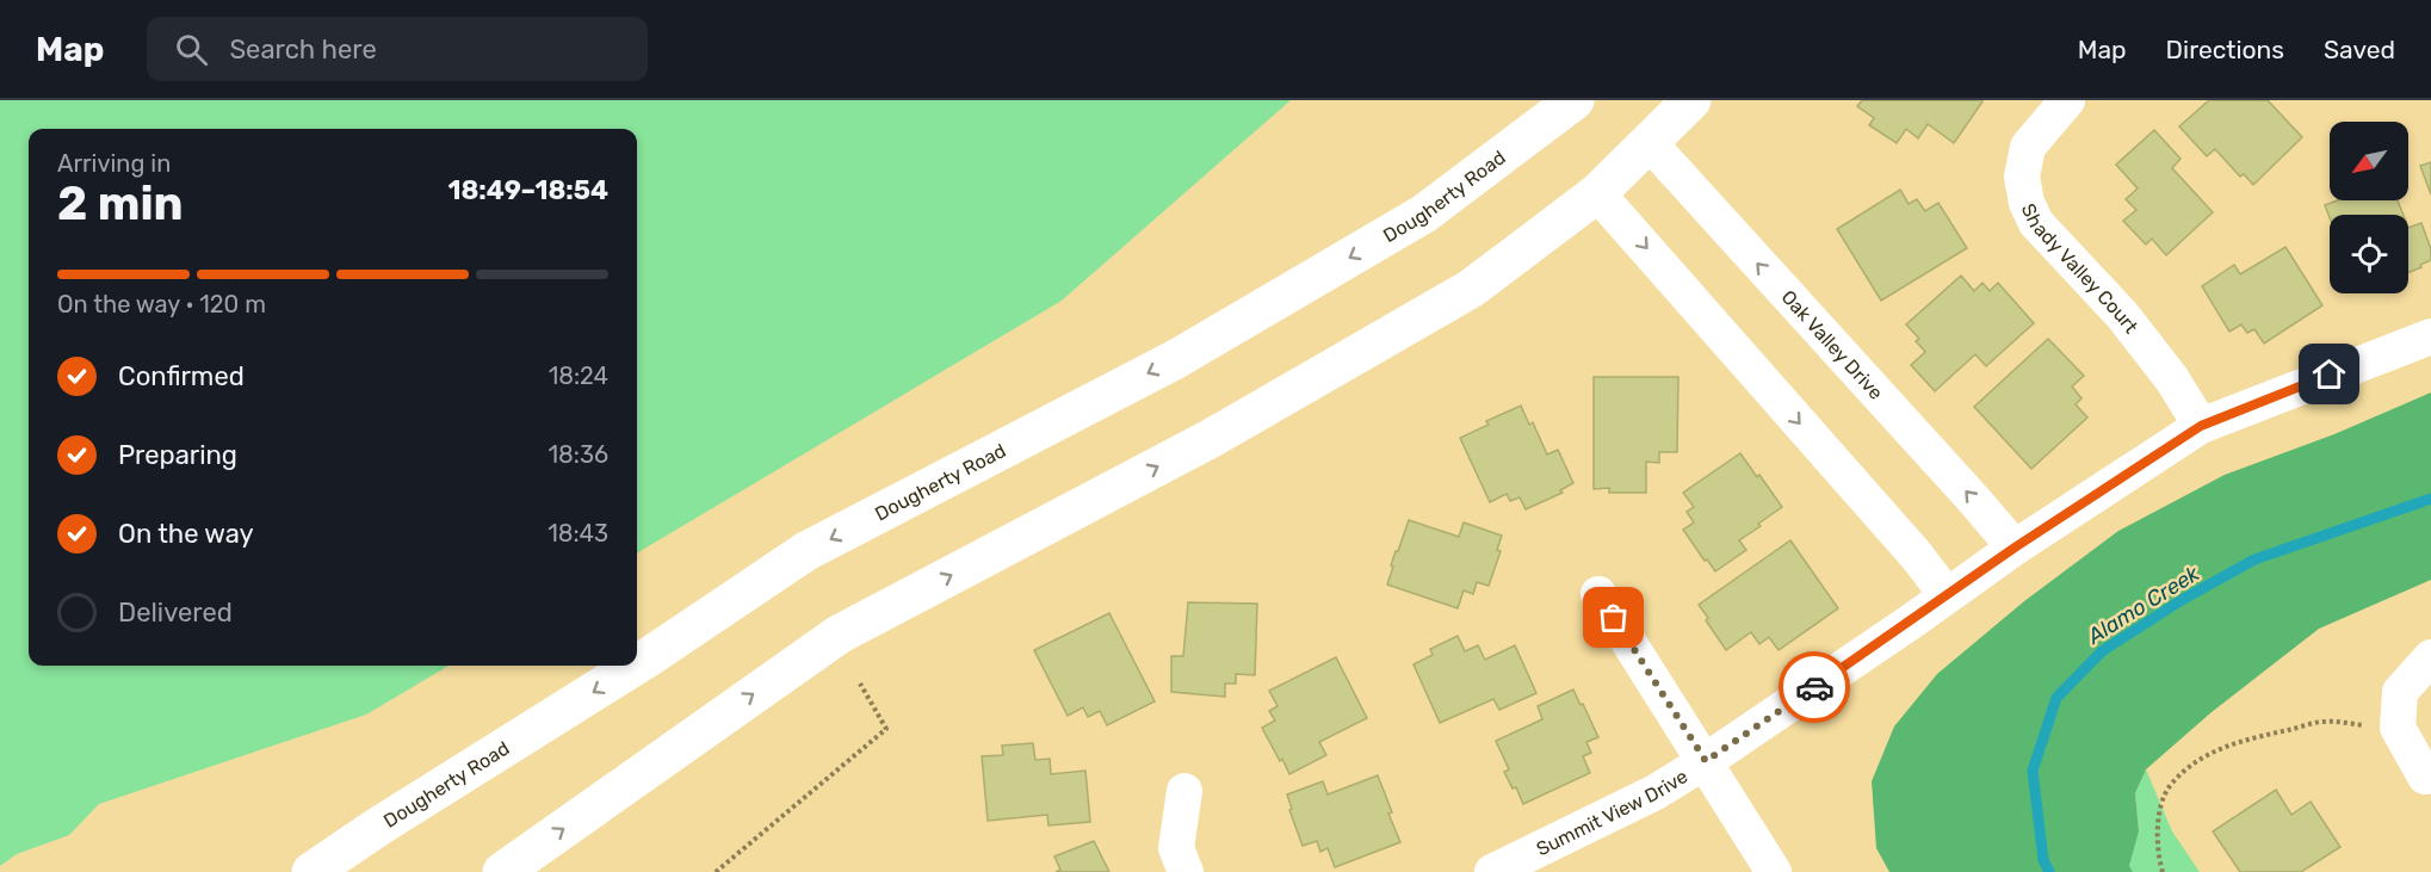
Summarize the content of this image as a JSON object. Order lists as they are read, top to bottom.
{
  "streets": {
    "main road": ["Dougherty Road"],
    "street": ["Shady Valley Court", "Oak Valley Drive", "Summit View Drive"]
  },
  "crossings": [
    ["Shady Valley Court", "Summit View Drive"],
    ["Oak Valley Drive", "Summit View Drive"]
  ],
  "water": ["Alamo Creek"],
  "north": "bottom left",
  "page": {
    "header": "Map",
    "search": "Search here",
    "nav": ["Map", "Directions", "Saved"],
    "heading": ["2 min", "Arriving in", "18:49–18:54"],
    "bar": "On the way · 120 m",
    "list": [
      ["Confirmed", "18:24"],
      ["Preparing", "18:36"],
      ["On the way", "18:43"],
      "Delivered"
    ]
  }
}
